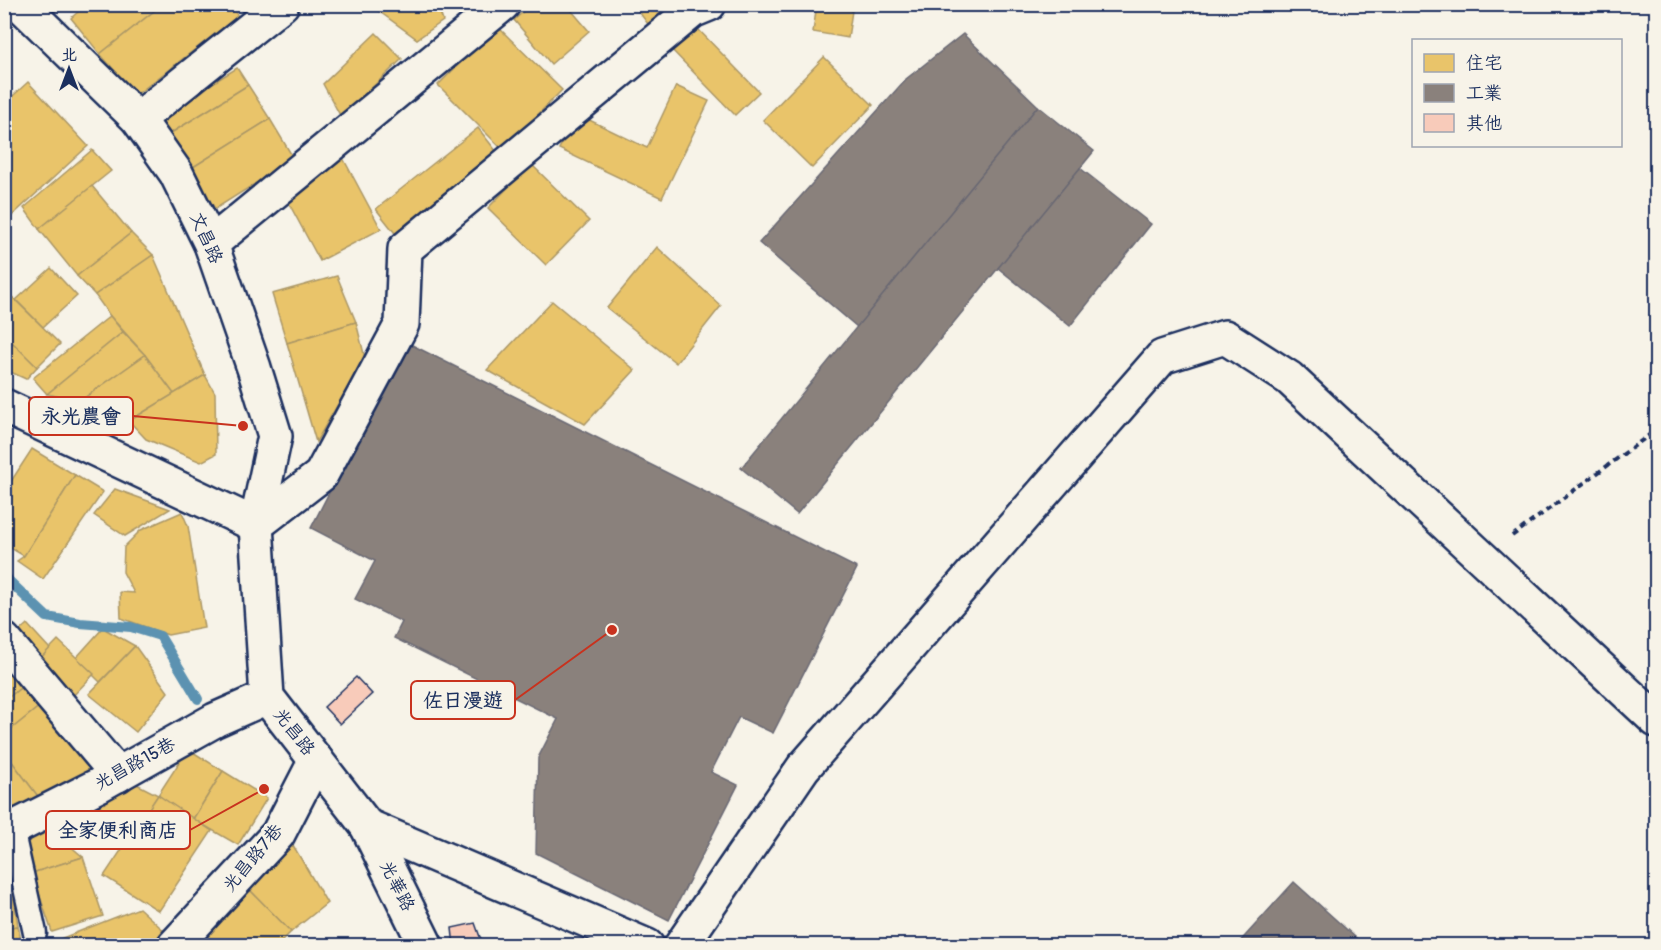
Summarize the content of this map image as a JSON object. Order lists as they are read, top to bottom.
{
  "streets": {
    "street": [
      "文昌路",
      "光昌路",
      "光昌路15巷",
      "光昌路7巷",
      "光華路"
    ]
  },
  "crossings": [
    ["文昌路", "光昌路"],
    ["光昌路", "光昌路15巷"],
    ["光昌路", "光昌路7巷"],
    ["光昌路", "光華路"]
  ],
  "places": ["永光農會", "佐日漫遊", "全家便利商店"],
  "legend": ["住宅", "工業", "其他"],
  "north": "top"
}
